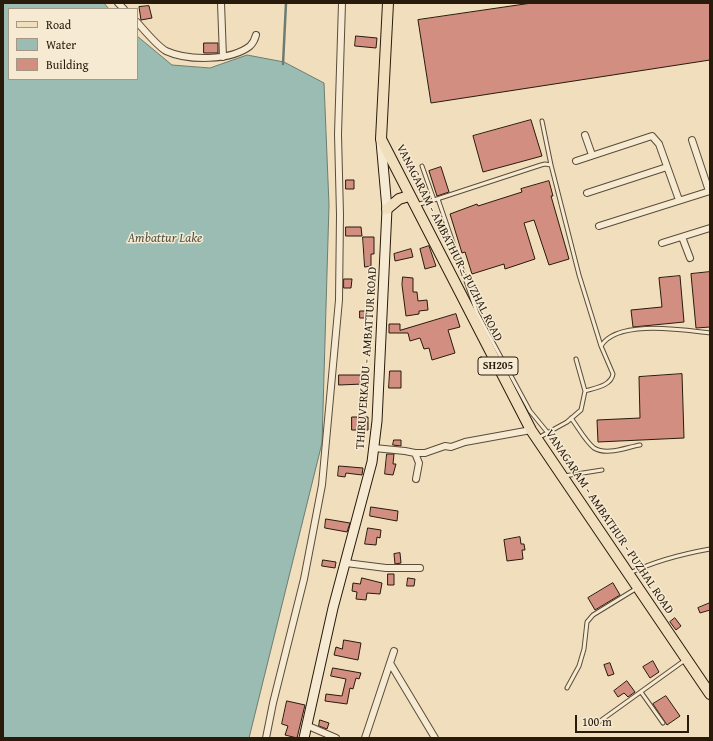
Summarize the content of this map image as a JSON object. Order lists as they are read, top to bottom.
{
  "streets": {
    "main road": ["VANAGARAM - AMBATHUR - PUZHAL ROAD", "THIRUVERKADU - AMBATTUR ROAD", "SH205"]
  },
  "crossings": [
    ["VANAGARAM - AMBATHUR - PUZHAL ROAD", "THIRUVERKADU - AMBATTUR ROAD"]
  ],
  "water": ["Ambattur Lake"],
  "legend": ["Road", "Water", "Building"],
  "scale_bar": "100 m"
}
